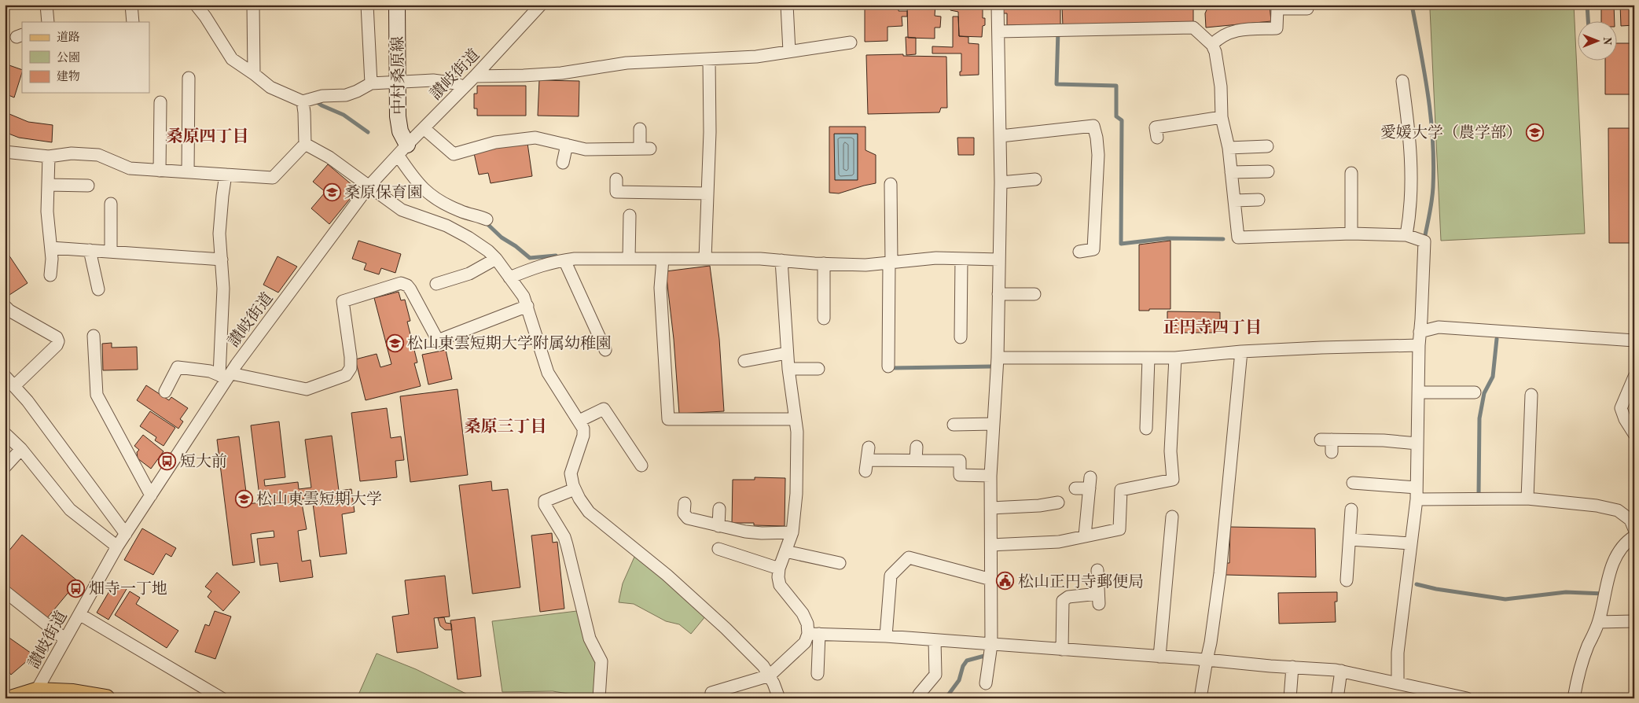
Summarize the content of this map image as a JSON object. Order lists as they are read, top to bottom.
{
  "streets": {
    "street": ["讃岐街道", "中村桑原線"]
  },
  "crossings": [
    ["讃岐街道", "中村桑原線"]
  ],
  "districts": ["桑原四丁目", "正円寺四丁目", "桑原三丁目"],
  "places": {
    "school or university": [
      "愛媛大学（農学部）",
      "桑原保育園",
      "松山東雲短期大学附属幼稚園",
      "松山東雲短期大学"
    ],
    "bus stop": ["短大前", "畑寺一丁地"],
    "public building": ["松山正円寺郵便局"]
  },
  "legend": ["道路", "公園", "建物"],
  "north": "right"
}
